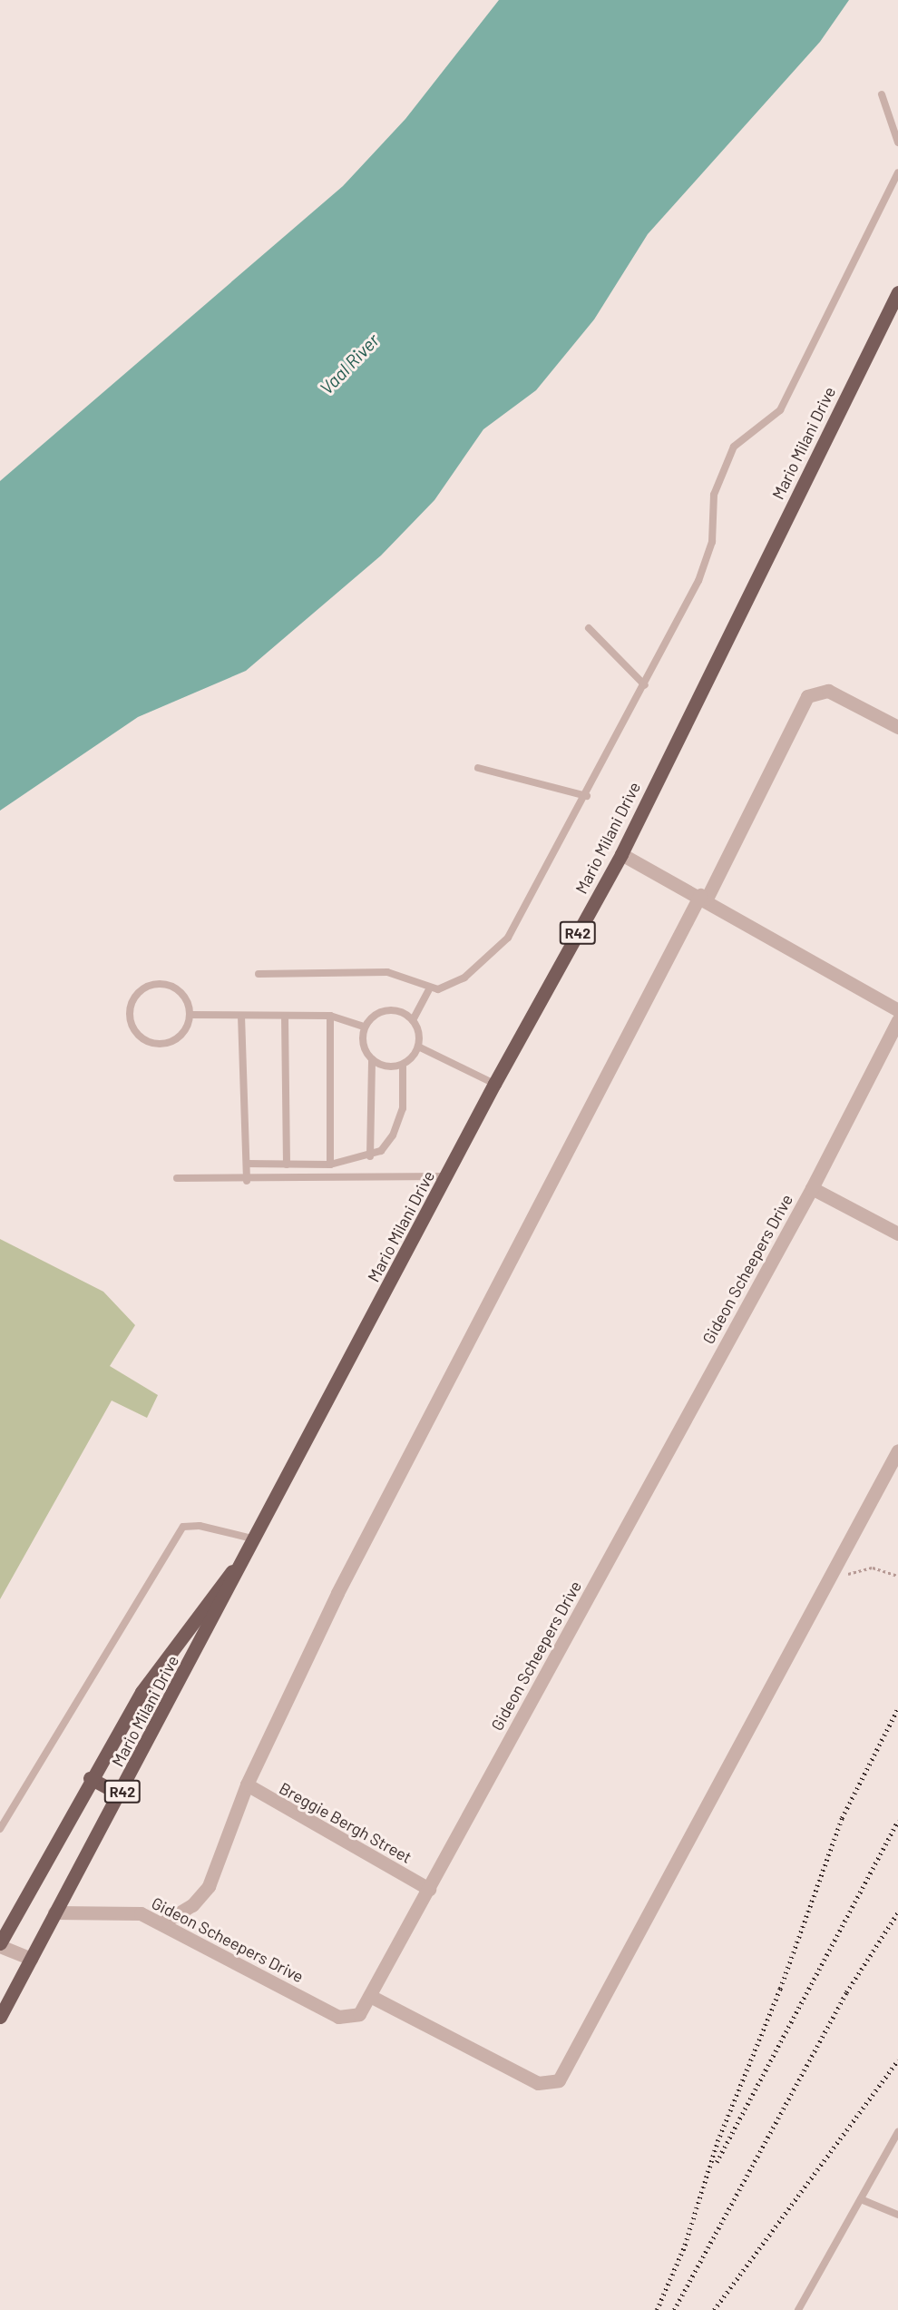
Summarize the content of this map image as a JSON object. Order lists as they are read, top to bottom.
{
  "streets": {
    "main road": ["Mario Milani Drive", "R42"],
    "street": ["Gideon Scheepers Drive", "Breggie Bergh Street"]
  },
  "crossings": [
    ["Mario Milani Drive", "Gideon Scheepers Drive"],
    ["Gideon Scheepers Drive", "Breggie Bergh Street"]
  ],
  "water": ["Vaal River"]
}
